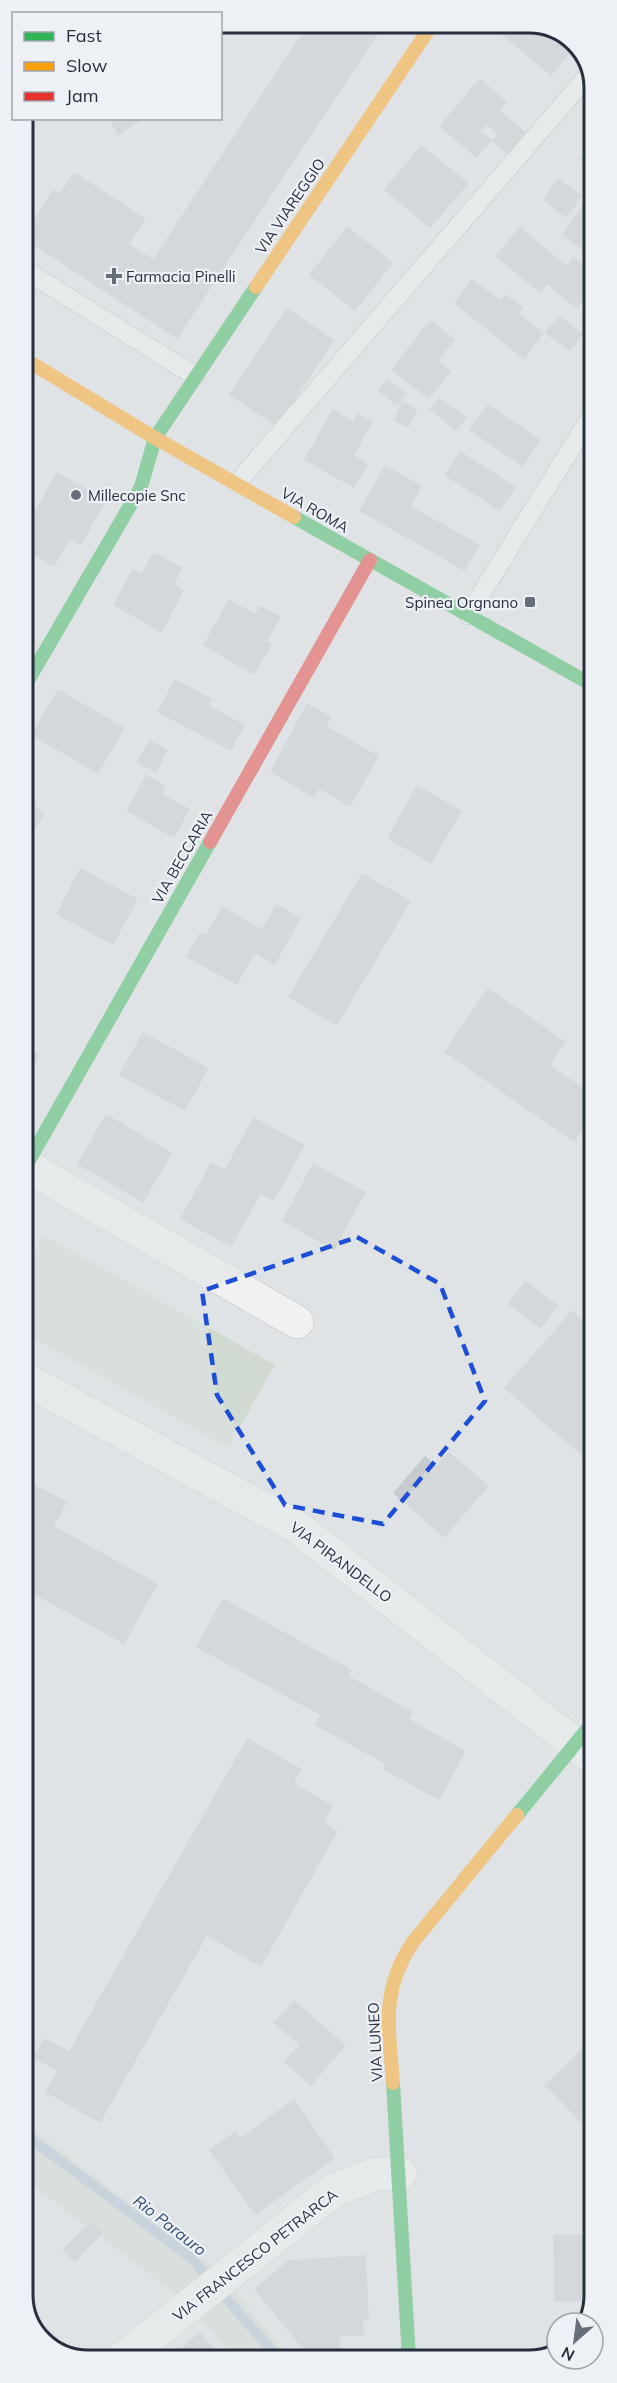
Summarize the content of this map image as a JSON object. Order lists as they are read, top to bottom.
{
  "streets": {
    "street": [
      "VIA VIAREGGIO",
      "VIA ROMA",
      "VIA BECCARIA",
      "VIA PIRANDELLO",
      "VIA LUNEO",
      "VIA FRANCESCO PETRARCA"
    ]
  },
  "crossings": [
    ["VIA VIAREGGIO", "VIA ROMA"],
    ["VIA ROMA", "VIA BECCARIA"],
    ["VIA LUNEO", "VIA FRANCESCO PETRARCA"]
  ],
  "water": ["Rio Parauro"],
  "places": {
    "health": ["Farmacia Pinelli"],
    "other": ["Millecopie Snc"],
    "transit": ["Spinea Orgnano"]
  },
  "legend": ["Fast", "Slow", "Jam"],
  "north": "bottom left"
}
